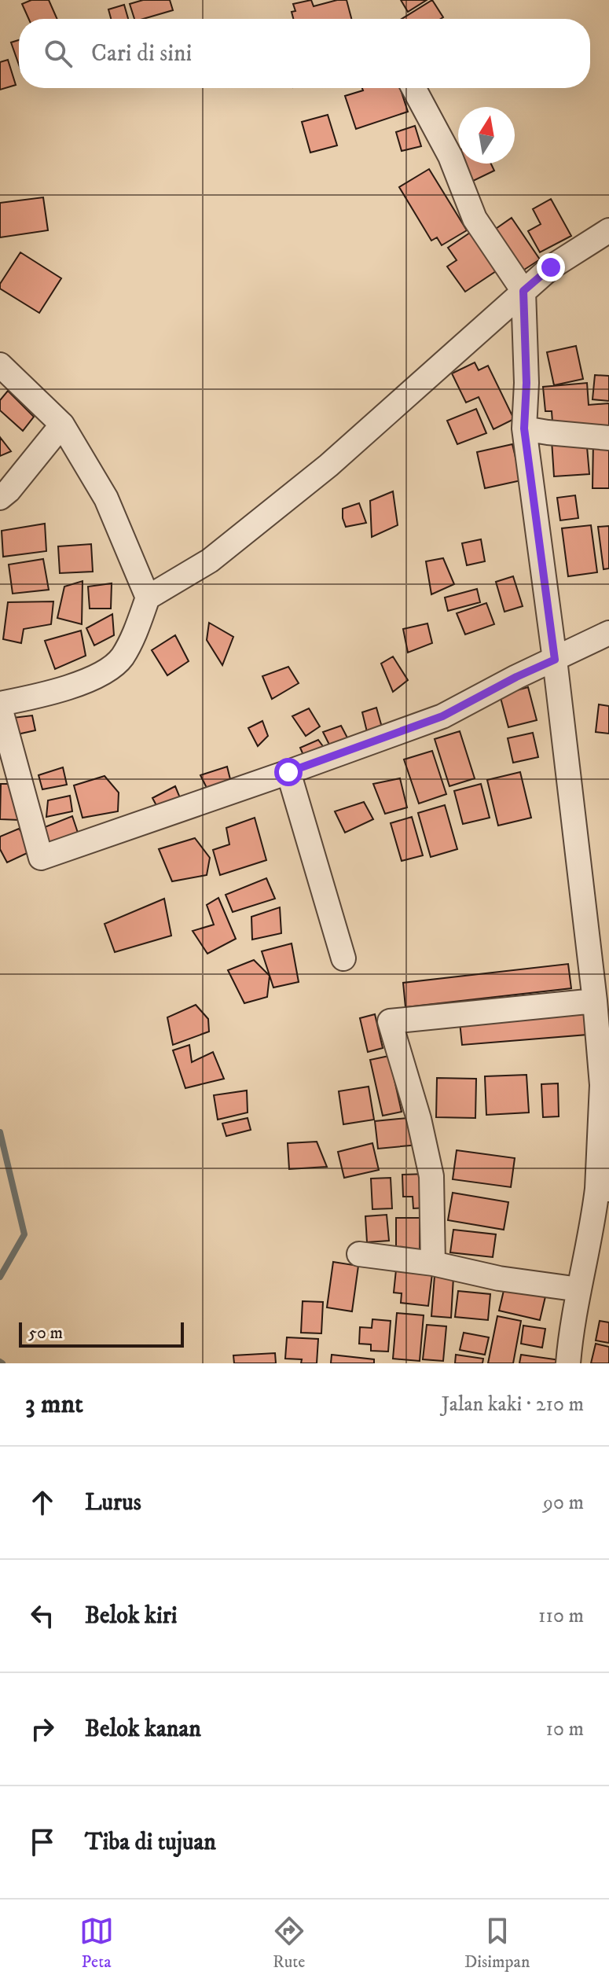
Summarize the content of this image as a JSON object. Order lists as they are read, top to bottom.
{
  "scale_bar": "50 m",
  "north": "top",
  "page": {
    "search": "Cari di sini",
    "scale": "50 m",
    "heading": ["3 mnt", "Jalan kaki · 210 m"],
    "list": [
      ["Lurus", "90 m"],
      ["Belok kiri", "110 m"],
      ["Belok kanan", "10 m"],
      "Tiba di tujuan"
    ],
    "nav": ["Peta", "Rute", "Disimpan"]
  }
}
